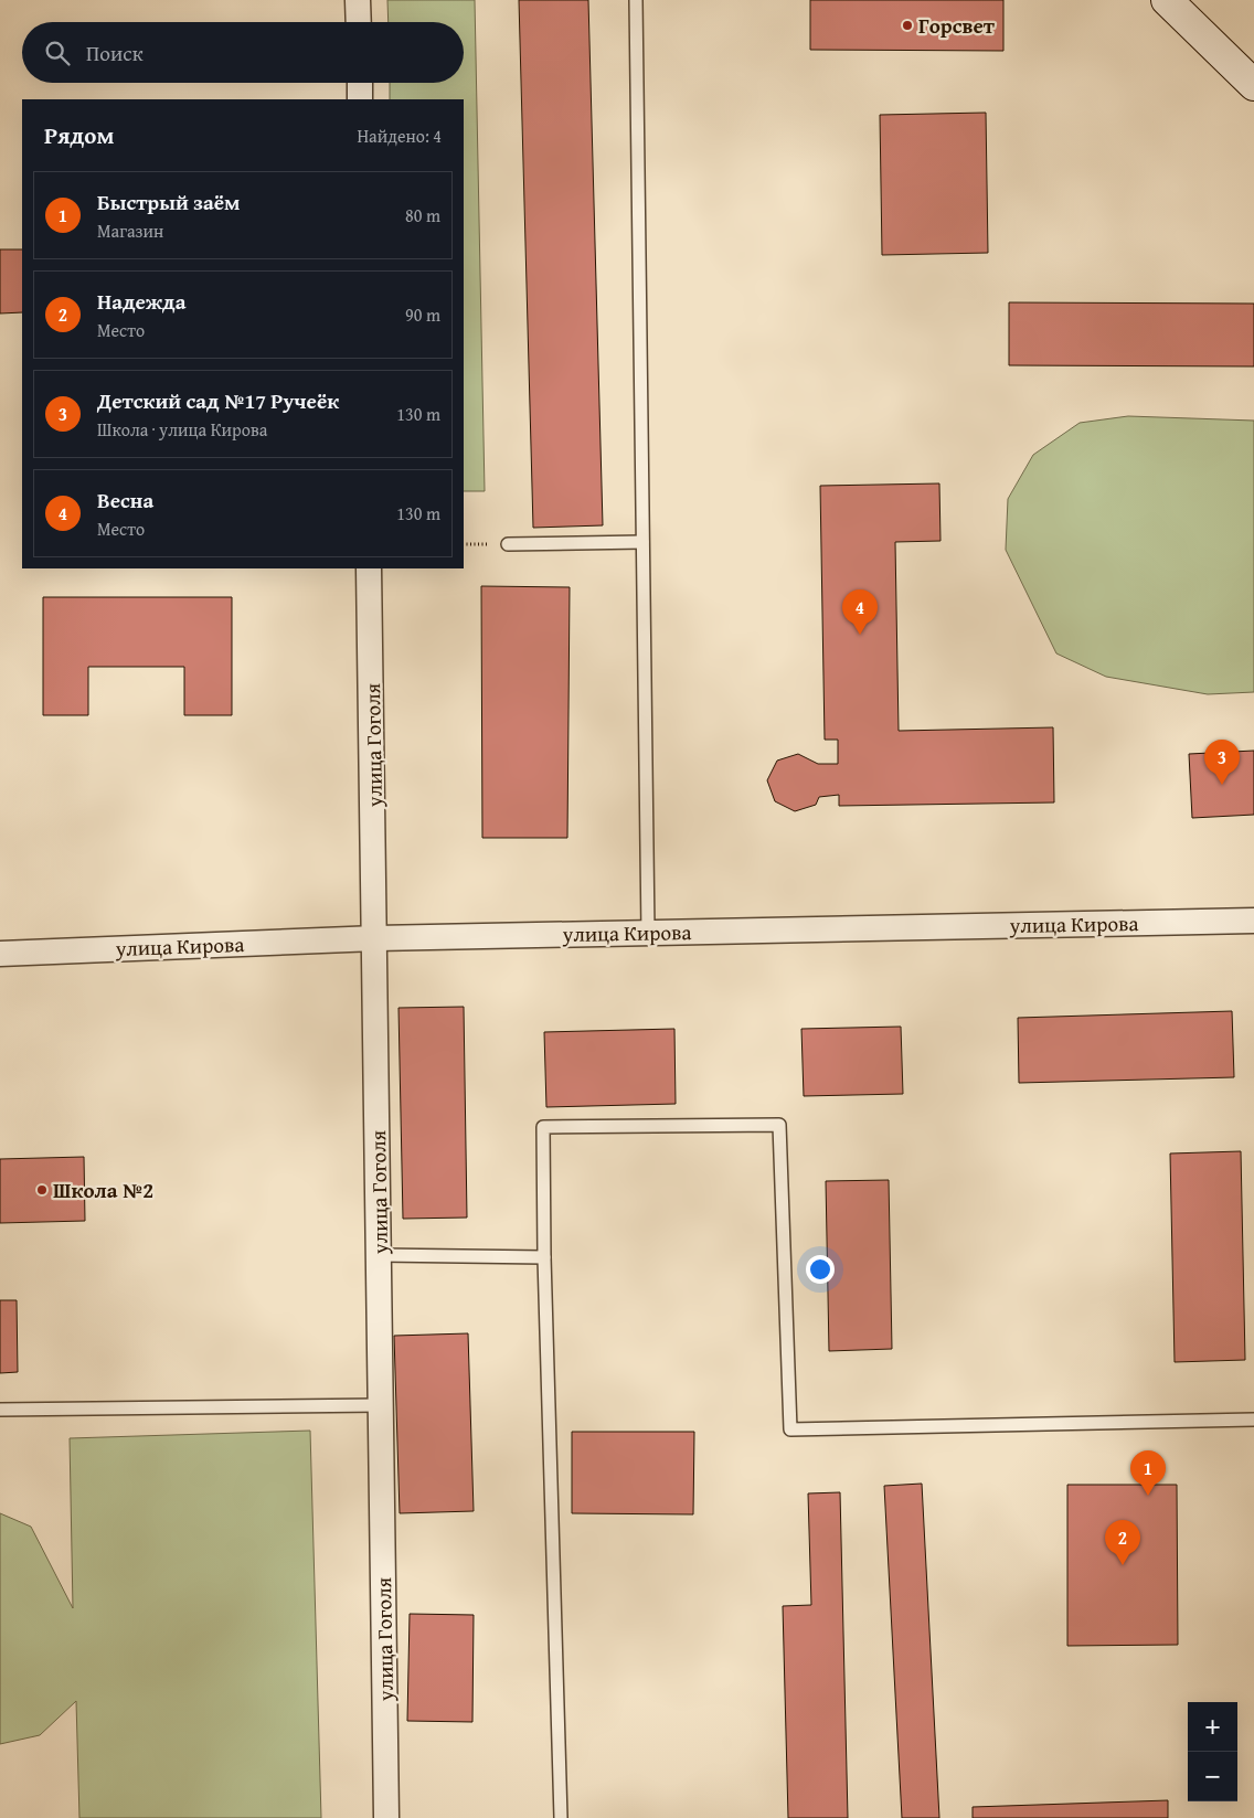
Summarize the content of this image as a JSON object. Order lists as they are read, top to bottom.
{
  "streets": {
    "street": ["улица Гоголя", "улица Кирова"]
  },
  "crossings": [
    ["улица Гоголя", "улица Кирова"]
  ],
  "places": ["Горсвет", "Школа №2"],
  "page": {
    "search": "Поиск",
    "heading": ["Рядом", "Найдено: 4"],
    "list": [
      {
        "mark": "1",
        "name": "Быстрый заём",
        "note": "Магазин",
        "value": "80 m"
      },
      {
        "mark": "2",
        "name": "Надежда",
        "note": "Место",
        "value": "90 m"
      },
      {
        "mark": "3",
        "name": "Детский сад №17 Ручеёк",
        "note": "Школа · улица Кирова",
        "value": "130 m"
      },
      {
        "mark": "4",
        "name": "Весна",
        "note": "Место",
        "value": "130 m"
      }
    ],
    "pins": [
      "4",
      "3",
      "1",
      "2"
    ],
    "map_buttons": ["+", "−"]
  }
}
